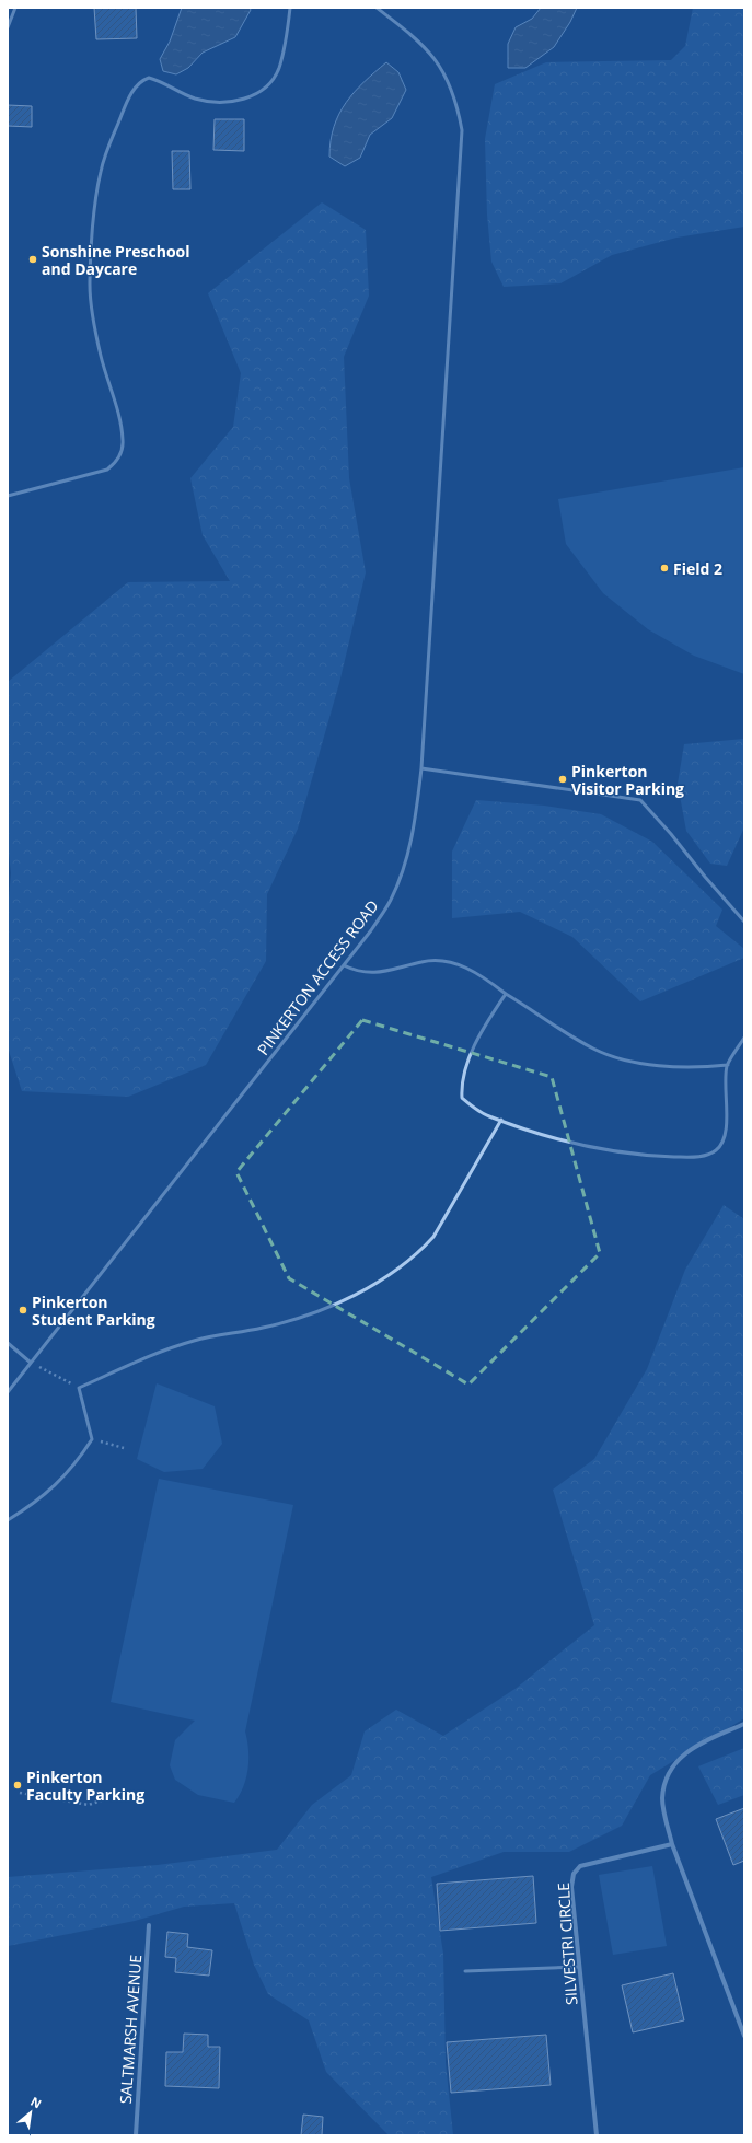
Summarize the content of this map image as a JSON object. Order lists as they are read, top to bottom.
{
  "streets": {
    "street": ["SILVESTRI CIRCLE", "SALTMARSH AVENUE"],
    "lane": ["PINKERTON ACCESS ROAD"]
  },
  "places": [
    "Sonshine Preschool and Daycare",
    "Field 2",
    "Pinkerton Visitor Parking",
    "Pinkerton Student Parking",
    "Pinkerton Faculty Parking"
  ],
  "north": "top right"
}
